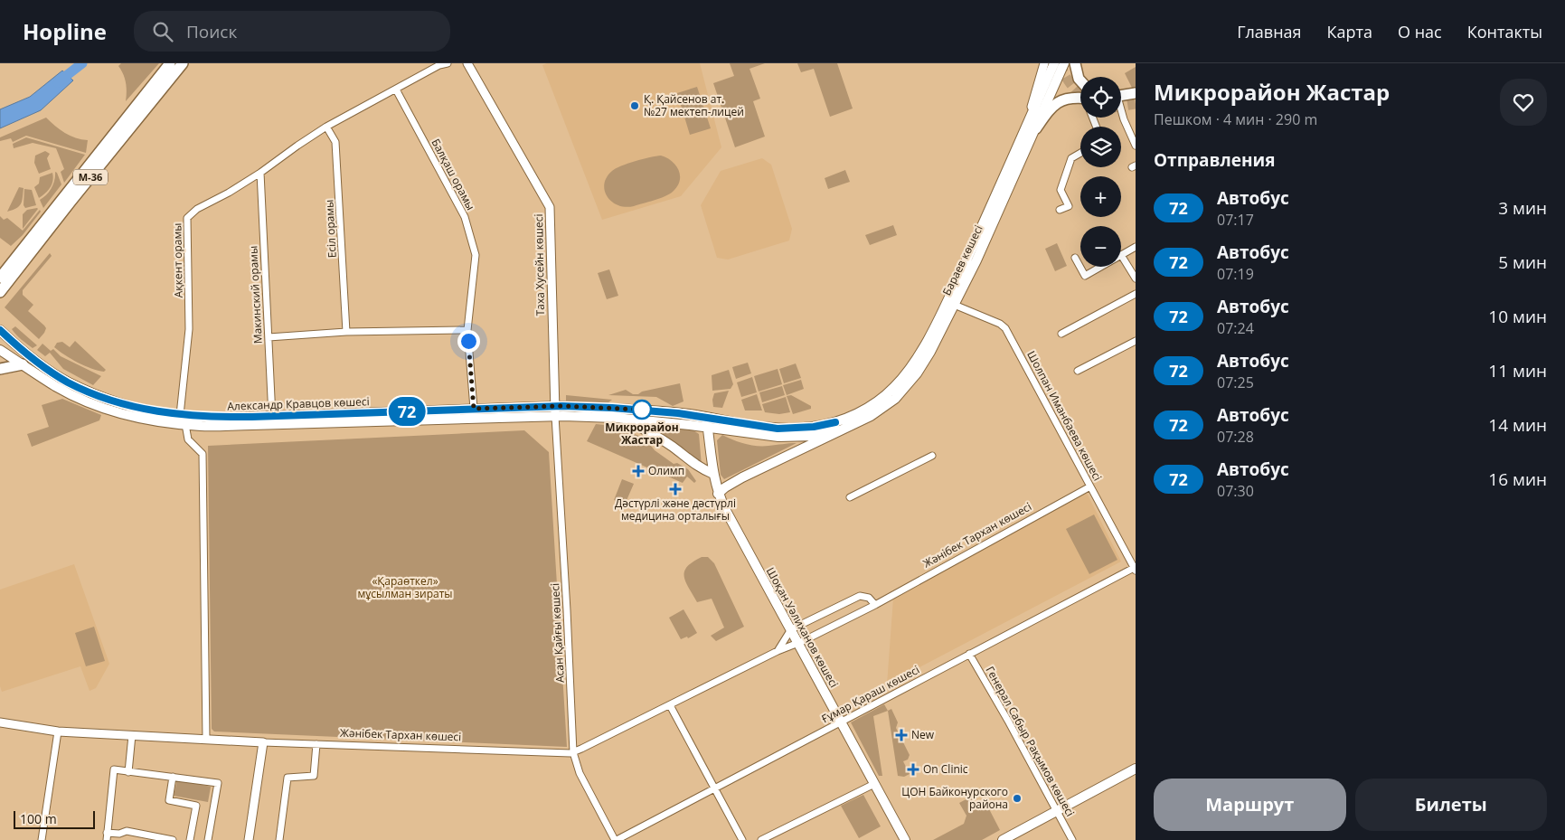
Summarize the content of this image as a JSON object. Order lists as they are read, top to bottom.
{
  "streets": {
    "main road": [
      "M-36",
      "Бараев көшесі",
      "Александр Кравцов көшесі",
      "Шоқан Уәлиханов көшесі"
    ],
    "street": [
      "Балқаш орамы",
      "Есіл орамы",
      "Ақкент орамы",
      "Таха Хусейн көшесі",
      "Макинский орамы",
      "Шолпан Иманбаева көшесі",
      "Жәнібек Тархан көшесі",
      "Асан Қайғы көшесі",
      "Ғұмар Қараш көшесі",
      "Генерал Сабыр Рақымов көшесі"
    ]
  },
  "crossings": [
    ["Балқаш орамы", "Ақкент орамы"],
    ["Балқаш орамы", "Александр Кравцов көшесі"],
    ["Есіл орамы", "Ақкент орамы"],
    ["Ақкент орамы", "Макинский орамы"],
    ["Ақкент орамы", "Александр Кравцов көшесі"],
    ["Бараев көшесі", "Александр Кравцов көшесі"],
    ["Бараев көшесі", "Шолпан Иманбаева көшесі"],
    ["Таха Хусейн көшесі", "Александр Кравцов көшесі"],
    ["Таха Хусейн көшесі", "Асан Қайғы көшесі"],
    ["Макинский орамы", "Александр Кравцов көшесі"],
    ["Александр Кравцов көшесі", "Шоқан Уәлиханов көшесі"],
    ["Александр Кравцов көшесі", "Асан Қайғы көшесі"],
    ["Шолпан Иманбаева көшесі", "Жәнібек Тархан көшесі"],
    ["Шолпан Иманбаева көшесі", "Ғұмар Қараш көшесі"],
    ["Жәнібек Тархан көшесі", "Шоқан Уәлиханов көшесі"],
    ["Жәнібек Тархан көшесі", "Асан Қайғы көшесі"],
    ["Шоқан Уәлиханов көшесі", "Ғұмар Қараш көшесі"],
    ["Асан Қайғы көшесі", "Ғұмар Қараш көшесі"],
    ["Ғұмар Қараш көшесі", "Генерал Сабыр Рақымов көшесі"]
  ],
  "parks": ["«Қараөткел» мұсылман зираты"],
  "places": {
    "other": ["Қ. Қайсенов ат. №27 мектеп-лицей", "Микрорайон Жастар", "ЦОН Байконурского района"],
    "health": [
      "Олимп",
      "Дәстүрлі және дәстүрлі медицина орталығы",
      "New",
      "On Clinic"
    ]
  },
  "lines": ["bus line 72"],
  "scale_bar": "100 m",
  "page": {
    "header": "Hopline",
    "search": "Поиск",
    "nav": [
      "Главная",
      "Карта",
      "О нас",
      "Контакты"
    ],
    "on_map": "72",
    "heading": [
      ["Микрорайон Жастар", "Пешком · 4 мин · 290 m"],
      "Отправления"
    ],
    "map_buttons": ["+", "−"],
    "list": [
      {
        "mark": "72",
        "name": "Автобус",
        "note": "07:17",
        "value": "3 мин"
      },
      {
        "mark": "72",
        "name": "Автобус",
        "note": "07:19",
        "value": "5 мин"
      },
      {
        "mark": "72",
        "name": "Автобус",
        "note": "07:24",
        "value": "10 мин"
      },
      {
        "mark": "72",
        "name": "Автобус",
        "note": "07:25",
        "value": "11 мин"
      },
      {
        "mark": "72",
        "name": "Автобус",
        "note": "07:28",
        "value": "14 мин"
      },
      {
        "mark": "72",
        "name": "Автобус",
        "note": "07:30",
        "value": "16 мин"
      }
    ],
    "buttons": ["Маршрут", "Билеты"],
    "scale": "100 m"
  }
}
